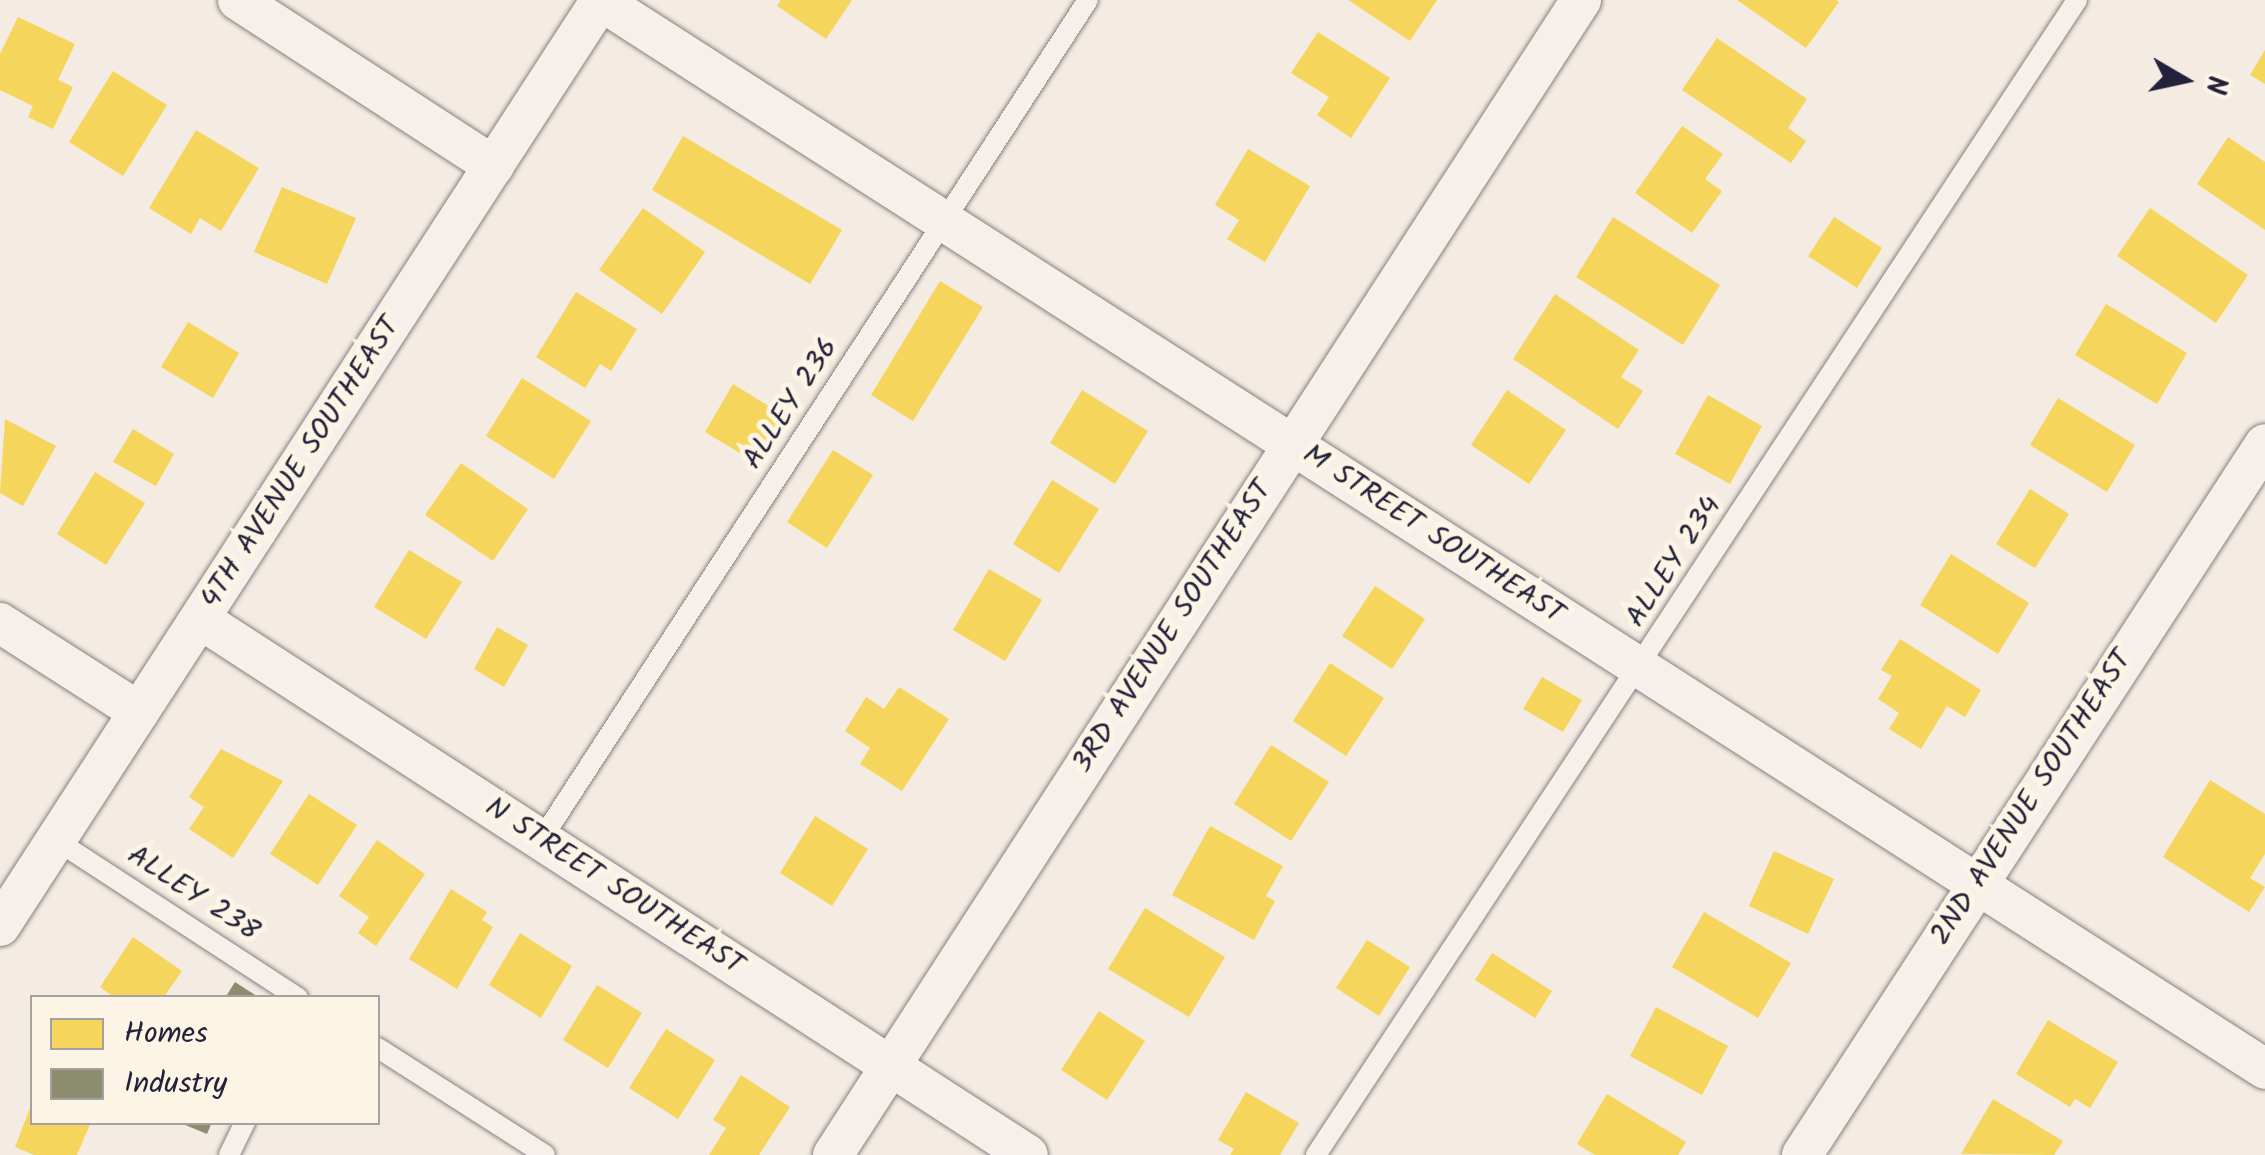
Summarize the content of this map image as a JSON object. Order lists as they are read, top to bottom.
{
  "streets": {
    "street": [
      "4TH AVENUE SOUTHEAST",
      "M STREET SOUTHEAST",
      "3RD AVENUE SOUTHEAST",
      "2ND AVENUE SOUTHEAST",
      "N STREET SOUTHEAST"
    ],
    "lane": ["ALLEY 236", "ALLEY 234", "ALLEY 238"]
  },
  "crossings": [
    ["ALLEY 236", "M STREET SOUTHEAST"],
    ["ALLEY 236", "N STREET SOUTHEAST"],
    ["4TH AVENUE SOUTHEAST", "M STREET SOUTHEAST"],
    ["4TH AVENUE SOUTHEAST", "N STREET SOUTHEAST"],
    ["4TH AVENUE SOUTHEAST", "ALLEY 238"],
    ["M STREET SOUTHEAST", "ALLEY 234"],
    ["M STREET SOUTHEAST", "3RD AVENUE SOUTHEAST"],
    ["M STREET SOUTHEAST", "2ND AVENUE SOUTHEAST"],
    ["3RD AVENUE SOUTHEAST", "N STREET SOUTHEAST"]
  ],
  "legend": ["Homes", "Industry"],
  "north": "right"
}
